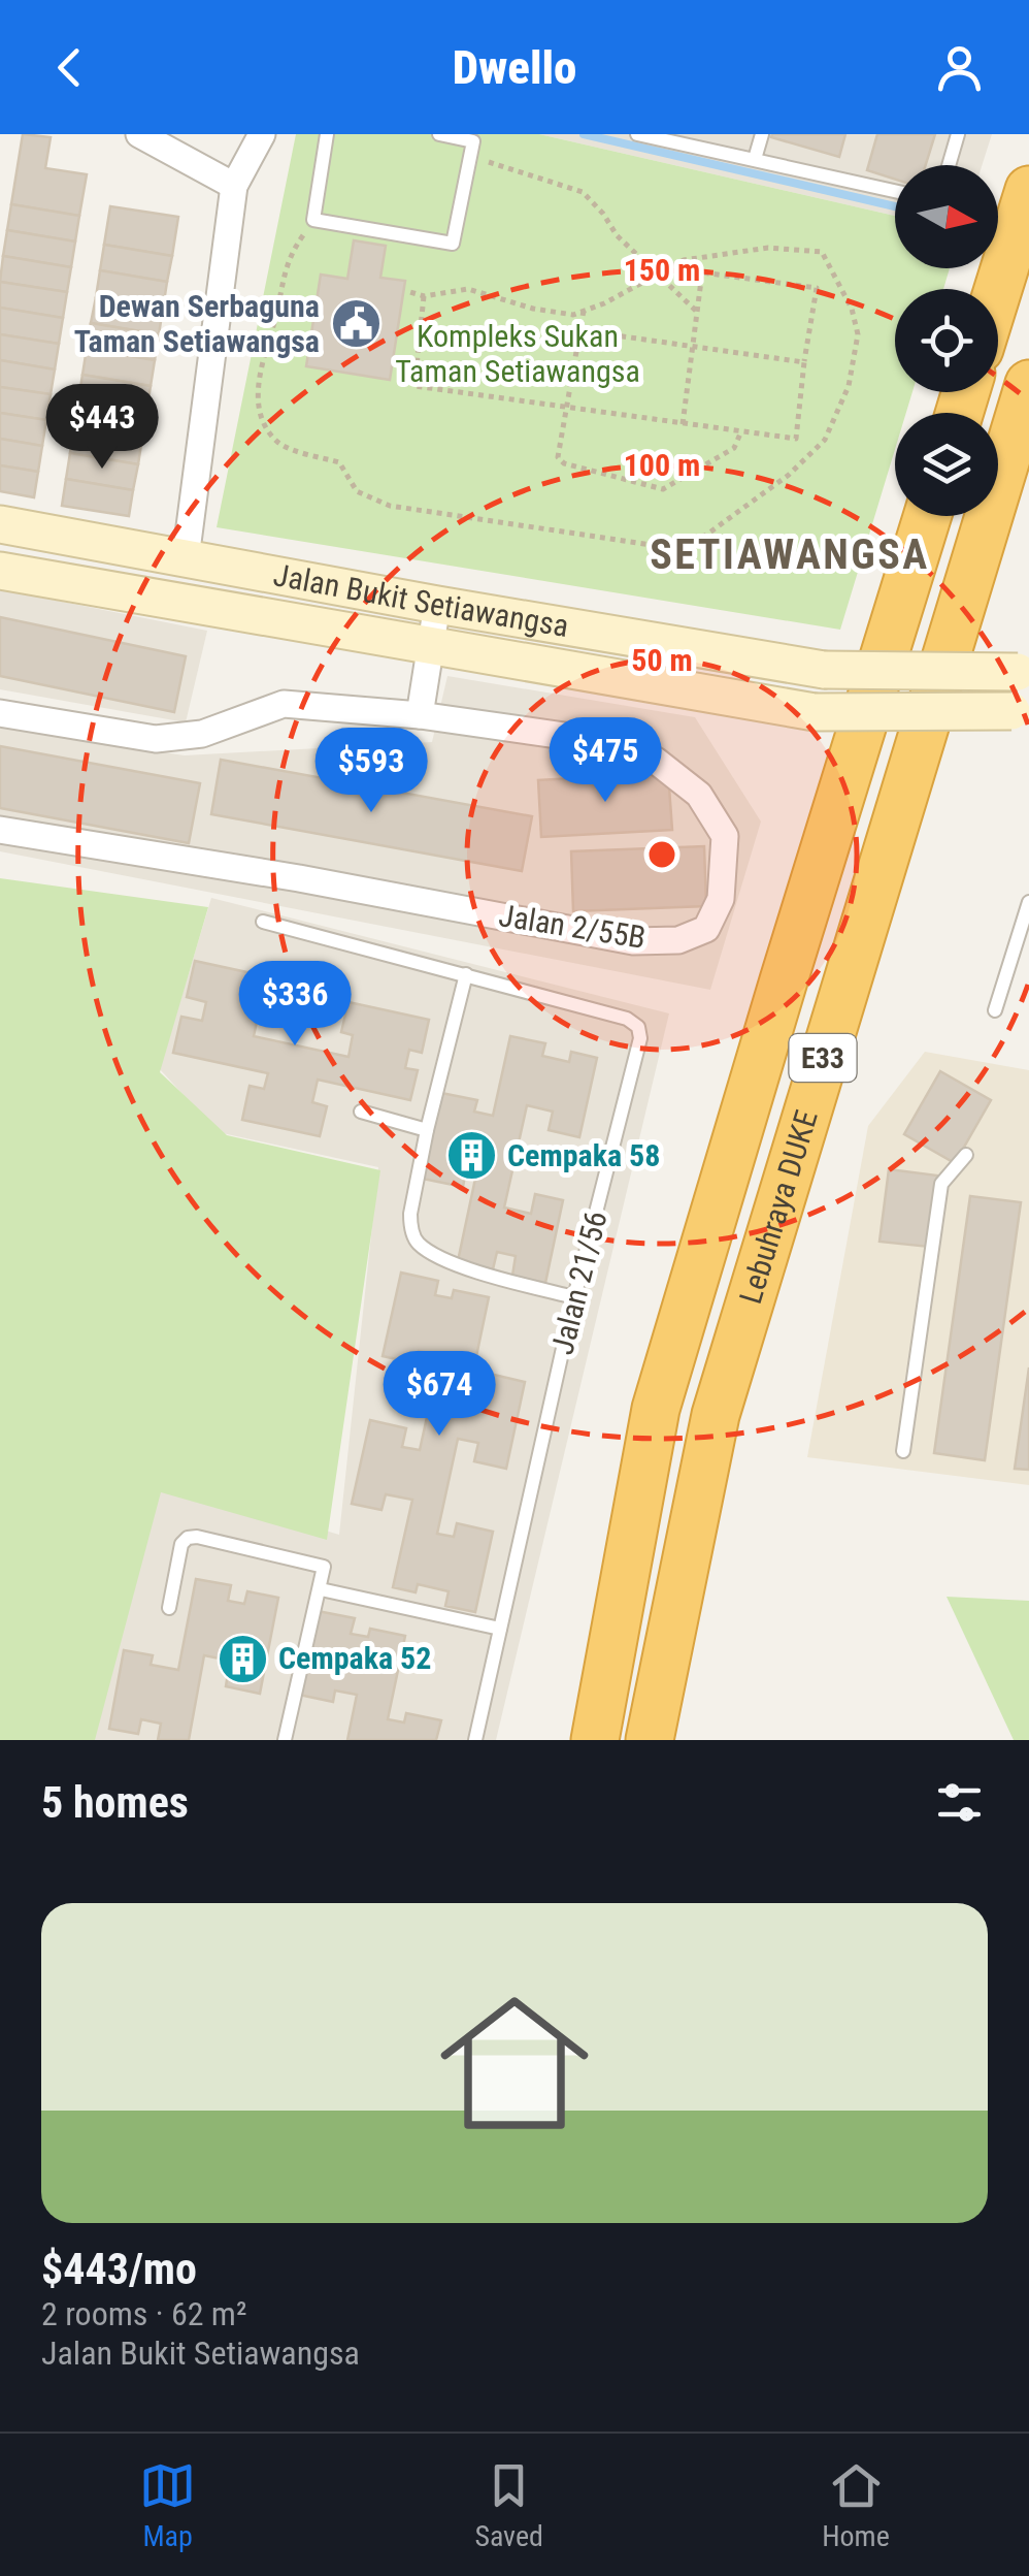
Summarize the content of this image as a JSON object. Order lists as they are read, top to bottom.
{
  "streets": {
    "highway": ["E33", "Lebuhraya DUKE"],
    "street": ["Jalan Bukit Setiawangsa", "Jalan 2/55B"],
    "lane": ["Jalan 21/56"]
  },
  "districts": ["SETIAWANGSA"],
  "parks": ["Kompleks Sukan Taman Setiawangsa"],
  "places": {
    "public building": ["Dewan Serbaguna Taman Setiawangsa"],
    "building": ["Cempaka 58", "Cempaka 52"]
  },
  "north": "right",
  "page": {
    "header": "Dwello",
    "price": [
      "$443",
      "$475",
      "$593",
      "$336",
      "$674"
    ],
    "heading": "5 homes",
    "list": [
      {
        "name": "$443/mo",
        "note": "2 rooms · 62 m² · Jalan Bukit Setiawangsa"
      }
    ],
    "tabs": ["Map", "Saved", "Home"]
  },
  "rings": ["150 m", "100 m", "50 m"]
}
